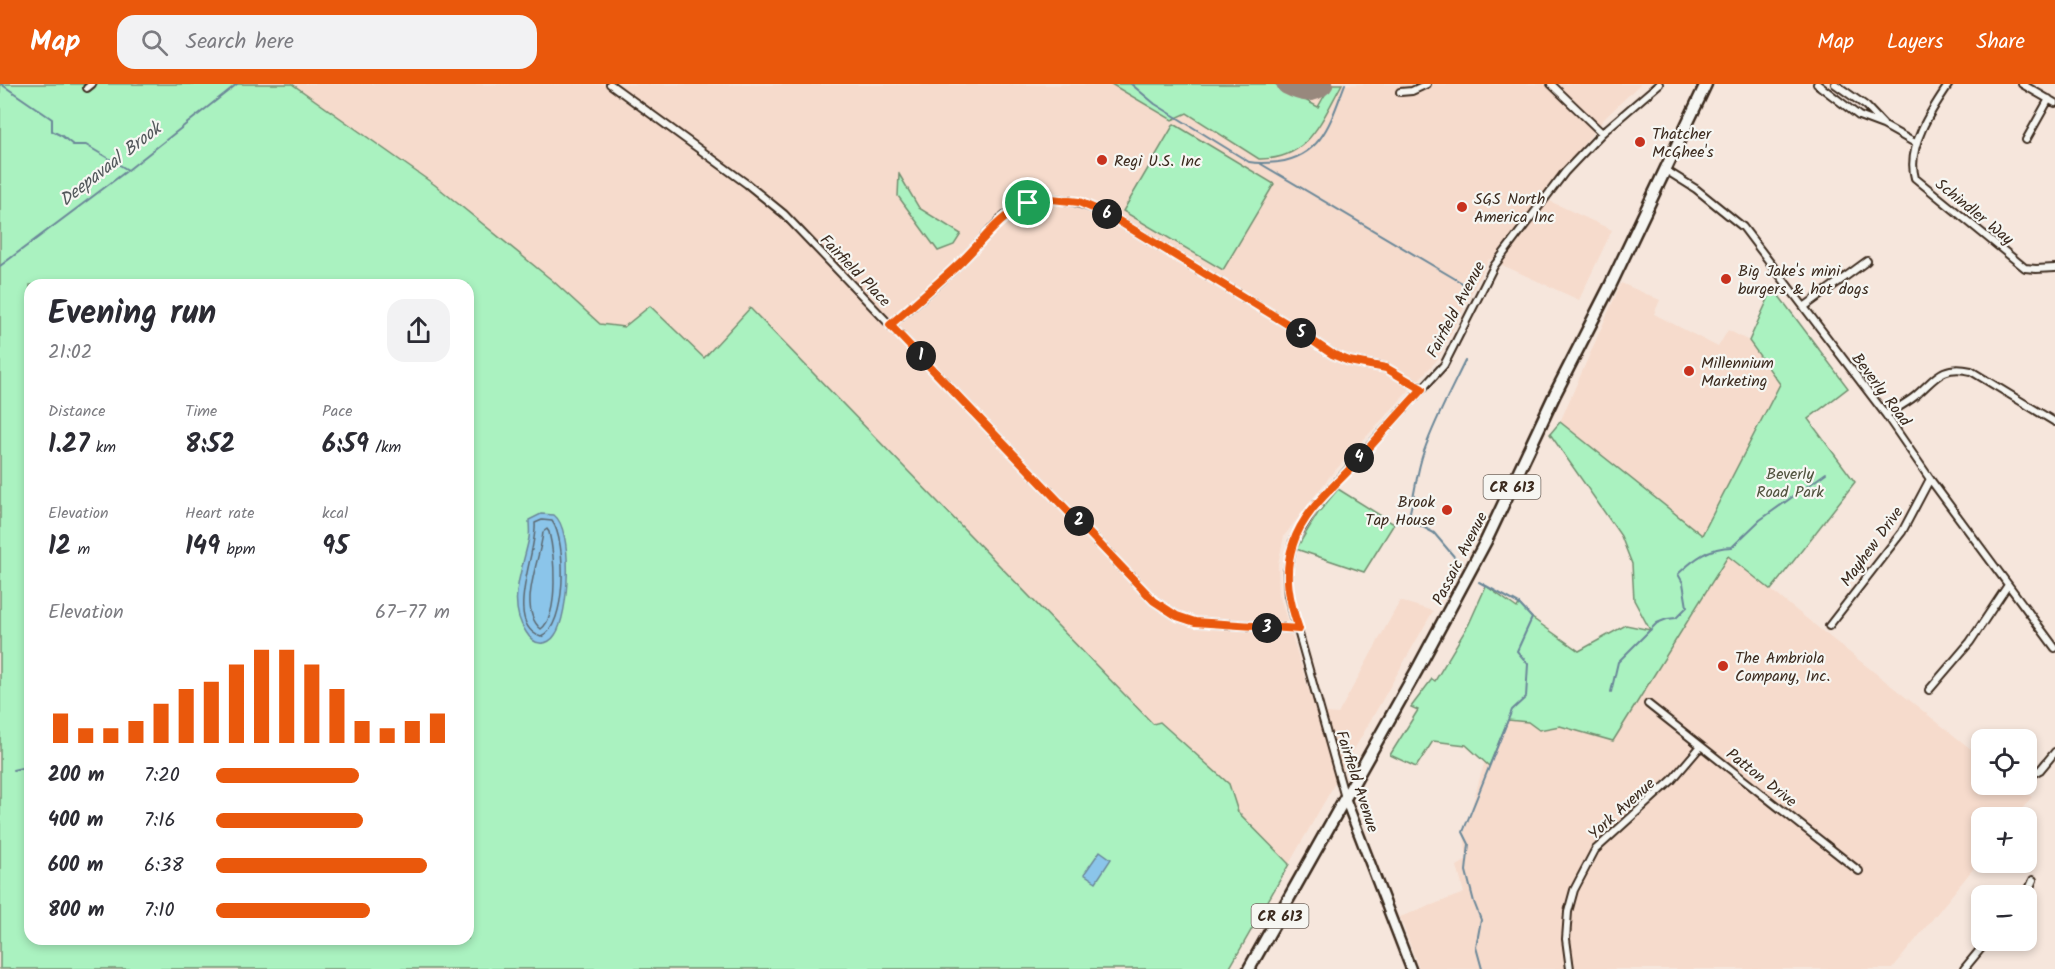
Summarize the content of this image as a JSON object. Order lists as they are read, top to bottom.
{
  "streets": {
    "main road": ["CR 613", "Passaic Avenue"],
    "street": [
      "Schindler Way",
      "Fairfield Place",
      "Fairfield Avenue",
      "Beverly Road",
      "Mayhew Drive",
      "Patton Drive",
      "York Avenue"
    ]
  },
  "crossings": [
    ["Fairfield Place", "Fairfield Avenue"],
    ["Fairfield Avenue", "Passaic Avenue"],
    ["Beverly Road", "Mayhew Drive"],
    ["Beverly Road", "Passaic Avenue"],
    ["Patton Drive", "York Avenue"]
  ],
  "water": ["Deepavaal Brook"],
  "parks": ["Beverly Road Park"],
  "places": [
    "Thatcher McGhee's",
    "Regi U.S. Inc",
    "SGS North America Inc",
    "Big Jake's mini burgers & hot dogs",
    "Millennium Marketing",
    "Brook Tap House",
    "The Ambriola Company, Inc."
  ],
  "page": {
    "header": "Map",
    "search": "Search here",
    "nav": ["Map", "Layers", "Share"],
    "pins": [
      "6",
      "5",
      "1",
      "4",
      "2",
      "3"
    ],
    "heading": ["Evening run", "21:02"],
    "stats": [
      ["Distance", "1.27 km"],
      ["Time", "8:52"],
      ["Pace", "6:59 /km"],
      ["Elevation", "12 m"],
      ["Heart rate", "149 bpm"],
      ["kcal", "95"]
    ],
    "chart": ["Elevation", "67–77 m"],
    "map_buttons": ["+", "−"],
    "list": [
      {
        "name": "200 m",
        "note": "7:20"
      },
      {
        "name": "400 m",
        "note": "7:16"
      },
      {
        "name": "600 m",
        "note": "6:38"
      },
      {
        "name": "800 m",
        "note": "7:10"
      }
    ]
  }
}
